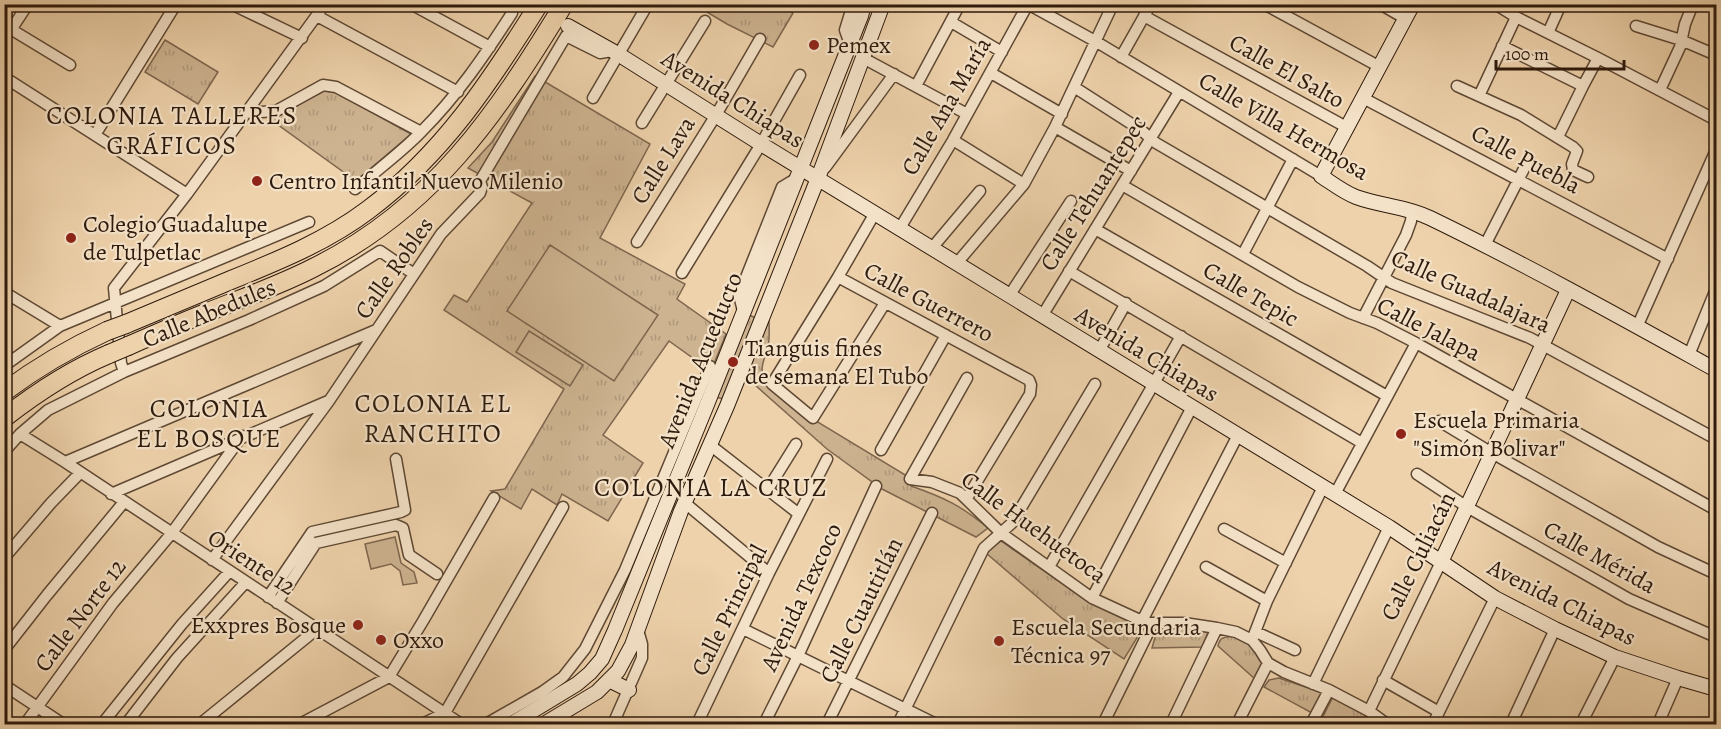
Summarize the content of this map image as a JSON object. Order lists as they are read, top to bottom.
{
  "streets": {
    "street": [
      "Calle El Salto",
      "Avenida Chiapas",
      "Calle Ana María",
      "Calle Villa Hermosa",
      "Calle Puebla",
      "Calle Lava",
      "Calle Tehuantepec",
      "Calle Robles",
      "Calle Guadalajara",
      "Calle Tepic",
      "Calle Guerrero",
      "Calle Abedules",
      "Calle Jalapa",
      "Avenida Acueducto",
      "Calle Huehuetoca",
      "Calle Culiacán",
      "Calle Mérida",
      "Oriente 12",
      "Avenida Texcoco",
      "Calle Principal",
      "Calle Cuautitlán",
      "Calle Norte 12"
    ]
  },
  "crossings": [
    ["Avenida Chiapas", "Calle Ana María"],
    ["Avenida Chiapas", "Calle Lava"],
    ["Avenida Chiapas", "Calle Tehuantepec"],
    ["Avenida Chiapas", "Calle Robles"],
    ["Avenida Chiapas", "Calle Guerrero"],
    ["Avenida Chiapas", "Avenida Acueducto"],
    ["Avenida Chiapas", "Calle Culiacán"],
    ["Calle Ana María", "Calle Villa Hermosa"],
    ["Calle Villa Hermosa", "Calle Tehuantepec"],
    ["Calle Villa Hermosa", "Calle Culiacán"],
    ["Calle Tehuantepec", "Calle Guadalajara"],
    ["Calle Tehuantepec", "Calle Tepic"],
    ["Calle Tehuantepec", "Calle Jalapa"],
    ["Calle Robles", "Calle Abedules"],
    ["Calle Robles", "Oriente 12"],
    ["Calle Guadalajara", "Calle Culiacán"],
    ["Calle Guerrero", "Calle Huehuetoca"],
    ["Calle Abedules", "Oriente 12"],
    ["Calle Jalapa", "Calle Culiacán"],
    ["Calle Culiacán", "Calle Mérida"],
    ["Oriente 12", "Calle Norte 12"]
  ],
  "districts": [
    "COLONIA TALLERES GRÁFICOS",
    "COLONIA EL RANCHITO",
    "COLONIA EL BOSQUE",
    "COLONIA LA CRUZ"
  ],
  "places": [
    "Pemex",
    "Centro Infantil Nuevo Milenio",
    "Colegio Guadalupe de Tulpetlac",
    "Tianguis fines de semana El Tubo",
    "Escuela Primaria \"Simón Bolivar\"",
    "Exxpres Bosque",
    "Oxxo",
    "Escuela Secundaria Técnica 97"
  ],
  "scale_bar": "100 m"
}
